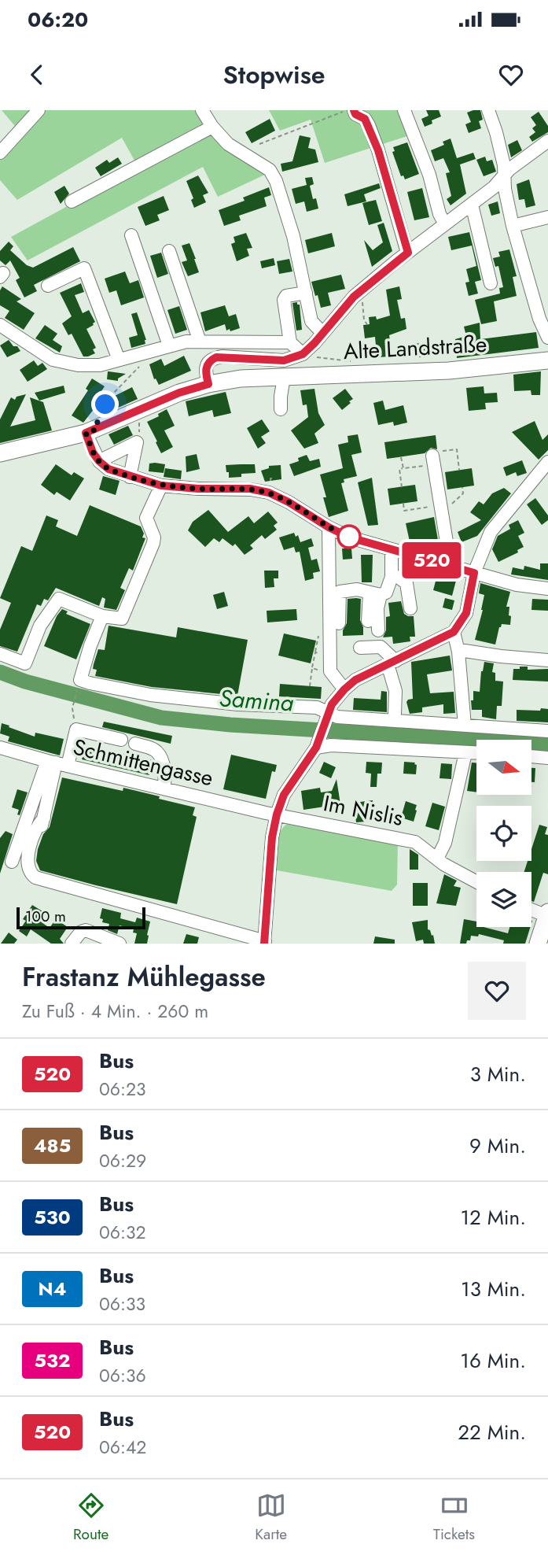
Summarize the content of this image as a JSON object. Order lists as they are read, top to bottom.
{
  "streets": {
    "main road": ["Alte Landstraße"],
    "street": ["Schmittengasse", "Im Nislis"]
  },
  "crossings": [
    ["Schmittengasse", "Im Nislis"]
  ],
  "water": ["Samina"],
  "lines": ["bus line 520"],
  "scale_bar": "100 m",
  "north": "right",
  "page": {
    "status": "06:20",
    "header": "Stopwise",
    "on_map": "520",
    "scale": "100 m",
    "heading": ["Frastanz Mühlegasse", "Zu Fuß · 4 Min. · 260 m"],
    "list": [
      {
        "mark": "520",
        "name": "Bus",
        "note": "06:23",
        "value": "3 Min."
      },
      {
        "mark": "485",
        "name": "Bus",
        "note": "06:29",
        "value": "9 Min."
      },
      {
        "mark": "530",
        "name": "Bus",
        "note": "06:32",
        "value": "12 Min."
      },
      {
        "mark": "N4",
        "name": "Bus",
        "note": "06:33",
        "value": "13 Min."
      },
      {
        "mark": "532",
        "name": "Bus",
        "note": "06:36",
        "value": "16 Min."
      },
      {
        "mark": "520",
        "name": "Bus",
        "note": "06:42",
        "value": "22 Min."
      }
    ],
    "tabs": ["Route", "Karte", "Tickets"]
  }
}
